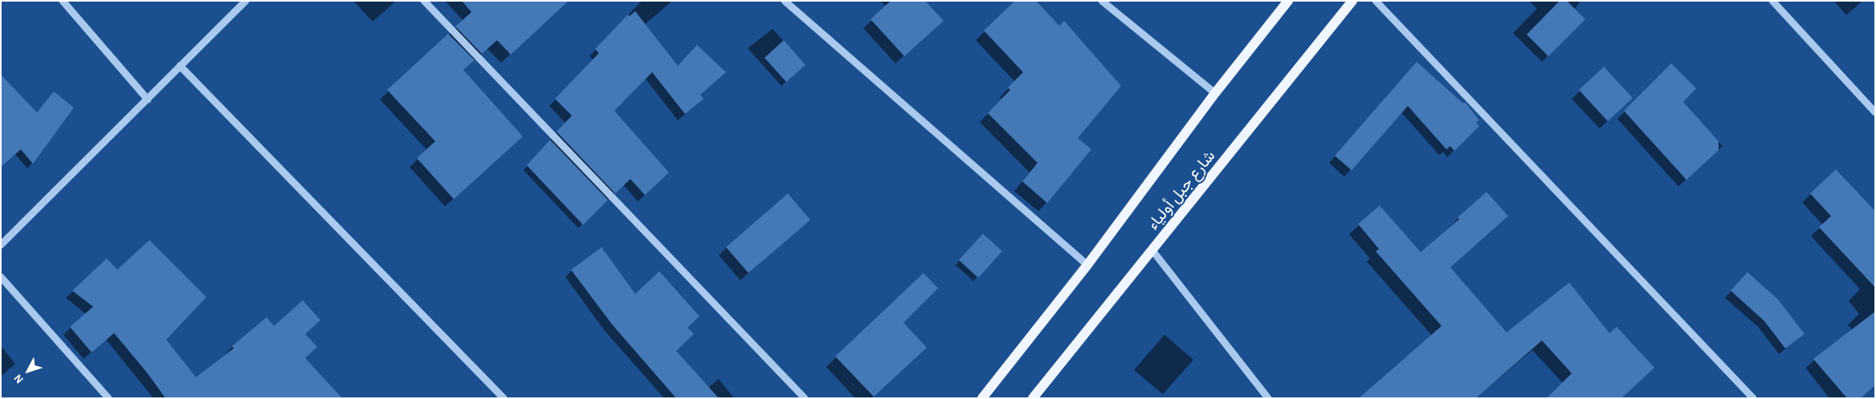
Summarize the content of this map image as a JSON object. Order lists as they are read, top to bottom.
{
  "streets": {
    "main road": ["شارع جبل أولياء"]
  },
  "north": "bottom left"
}
